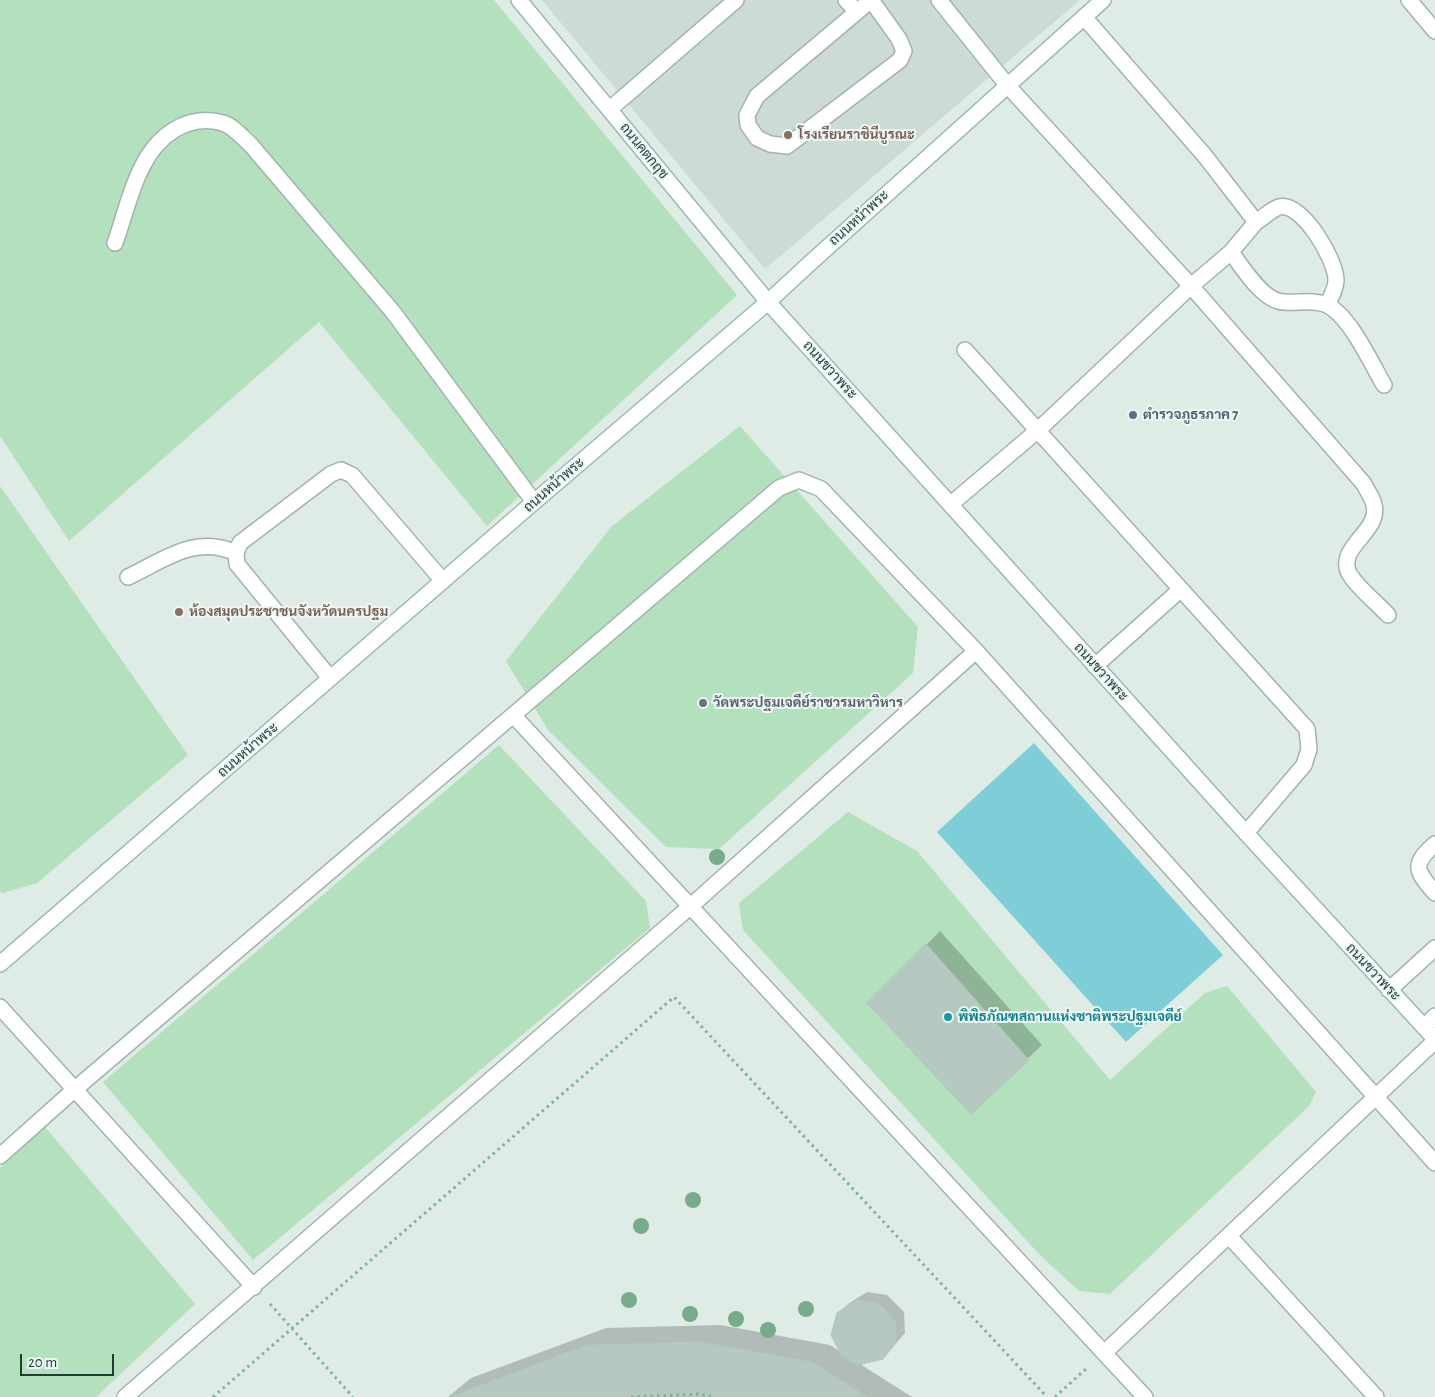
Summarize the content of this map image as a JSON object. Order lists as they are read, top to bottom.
{
  "streets": {
    "street": ["ถนนคตกฤช", "ถนนหน้าพระ", "ถนนขวาพระ"]
  },
  "crossings": [
    ["ถนนคตกฤช", "ถนนหน้าพระ"],
    ["ถนนคตกฤช", "ถนนขวาพระ"],
    ["ถนนหน้าพระ", "ถนนขวาพระ"]
  ],
  "places": [
    "โรงเรียนราชินีบูรณะ",
    "ตำรวจภูธรภาค 7",
    "ห้องสมุดประชาชนจังหวัดนครปฐม",
    "วัดพระปฐมเจดีย์ราชวรมหาวิหาร",
    "พิพิธภัณฑสถานแห่งชาติพระปฐมเจดีย์"
  ],
  "scale_bar": "20 m"
}
